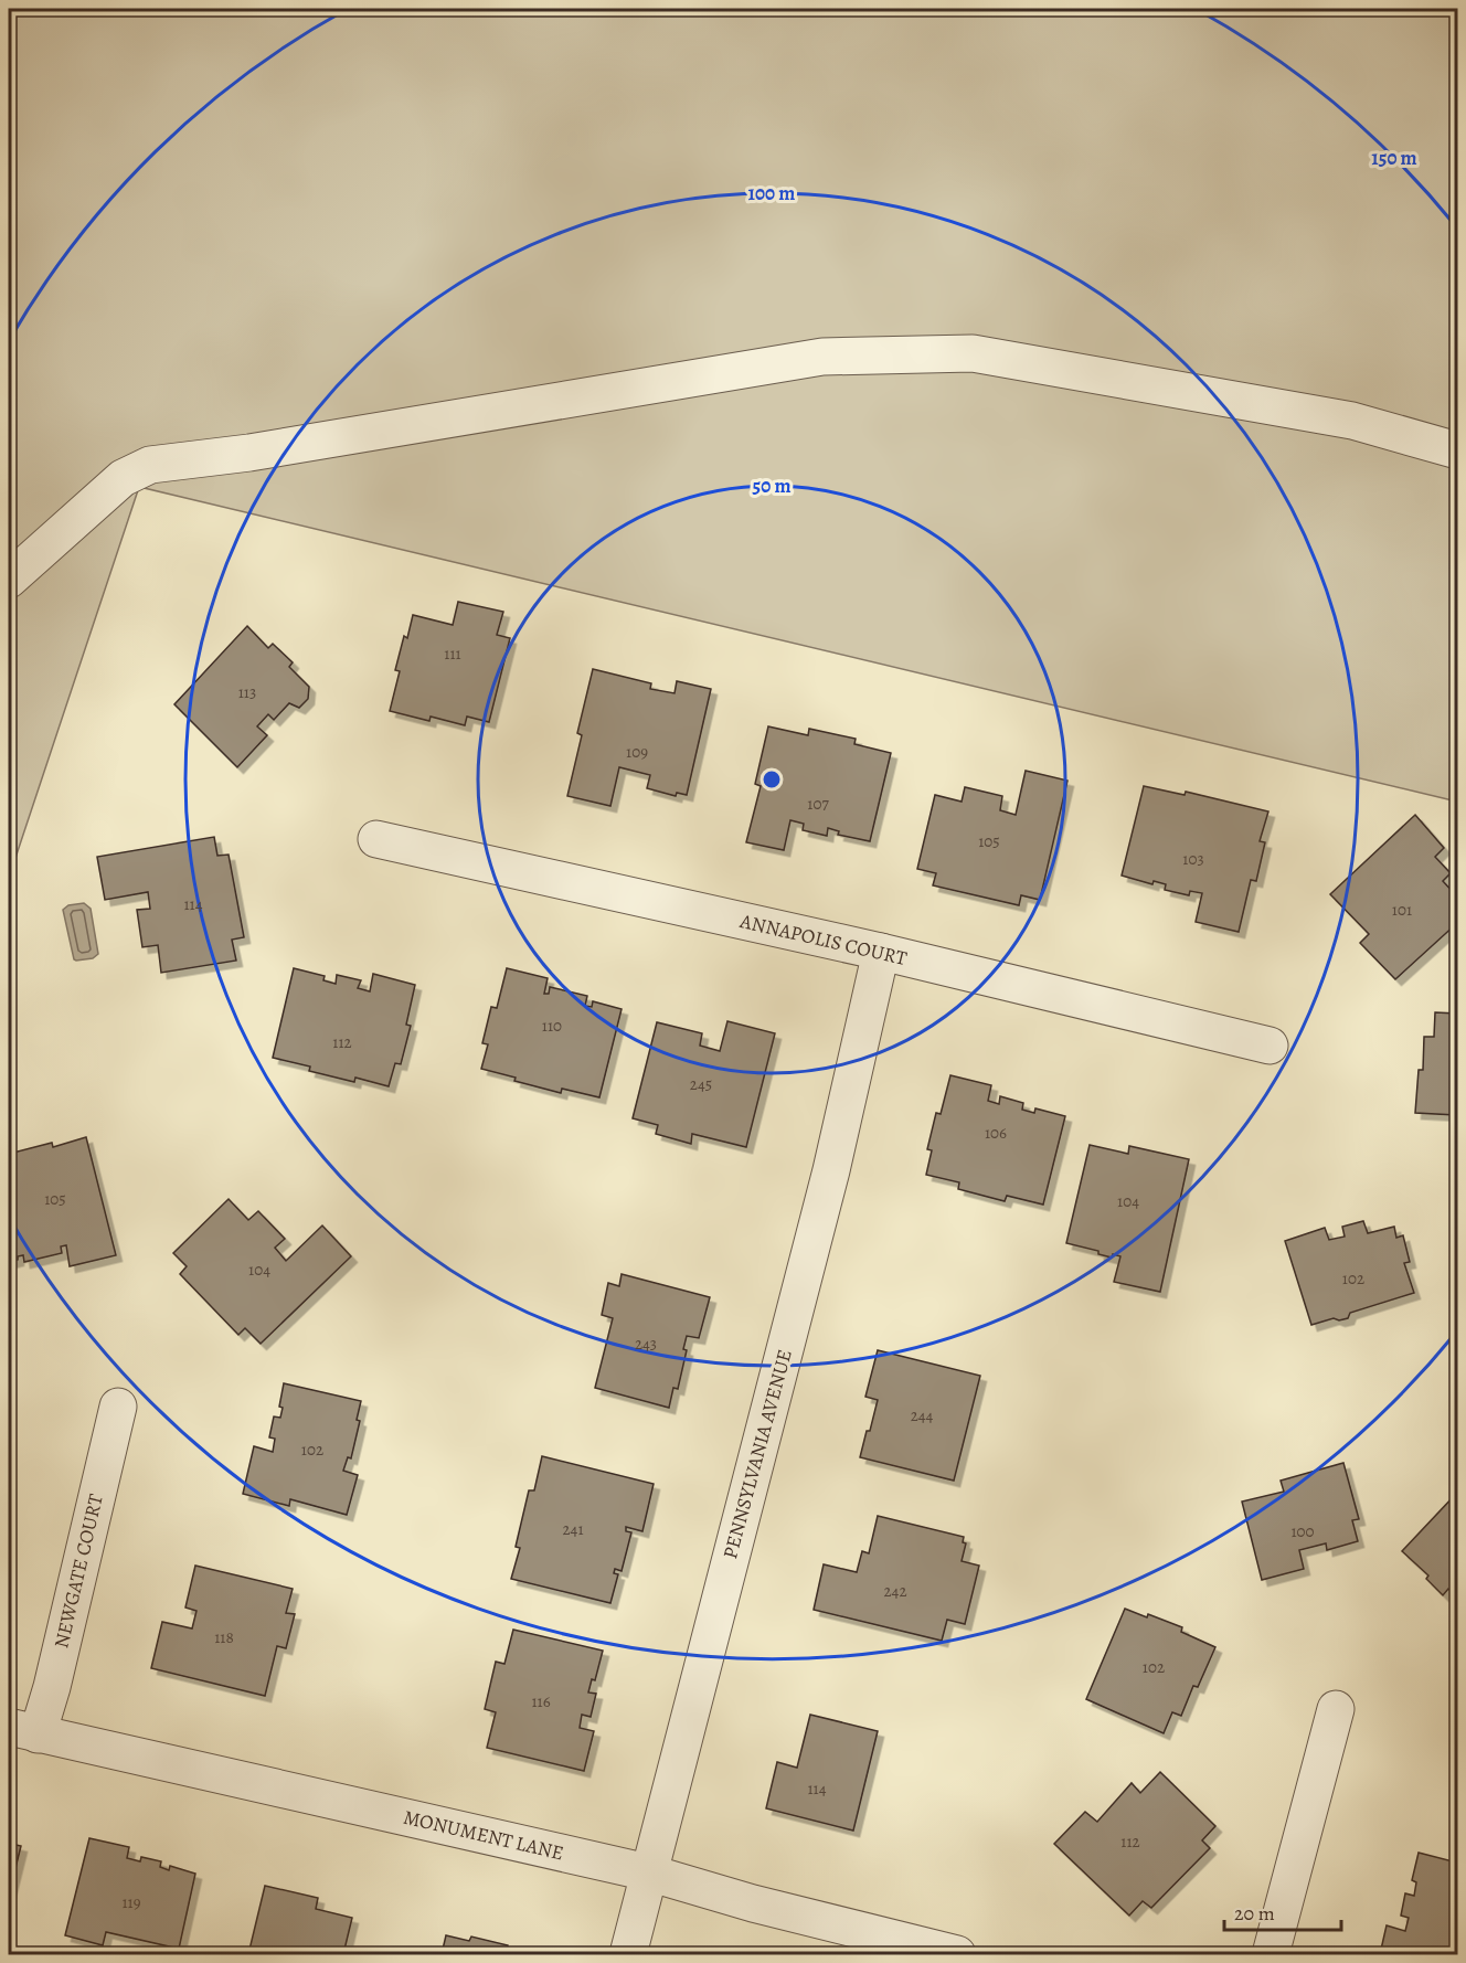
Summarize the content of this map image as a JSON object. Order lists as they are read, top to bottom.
{
  "streets": {
    "street": [
      "ANNAPOLIS COURT",
      "PENNSYLVANIA AVENUE",
      "NEWGATE COURT",
      "MONUMENT LANE"
    ]
  },
  "crossings": [
    ["ANNAPOLIS COURT", "PENNSYLVANIA AVENUE"],
    ["PENNSYLVANIA AVENUE", "MONUMENT LANE"],
    ["NEWGATE COURT", "MONUMENT LANE"]
  ],
  "house_numbers": [
    "111",
    "113",
    "109",
    "107",
    "105",
    "103",
    "114",
    "101",
    "110",
    "112",
    "245",
    "106",
    "105",
    "104",
    "104",
    "102",
    "243",
    "244",
    "102",
    "241",
    "100",
    "242",
    "118",
    "102",
    "116",
    "114",
    "112",
    "119"
  ],
  "scale_bar": "20 m",
  "rings": ["150 m", "100 m", "50 m"]
}
